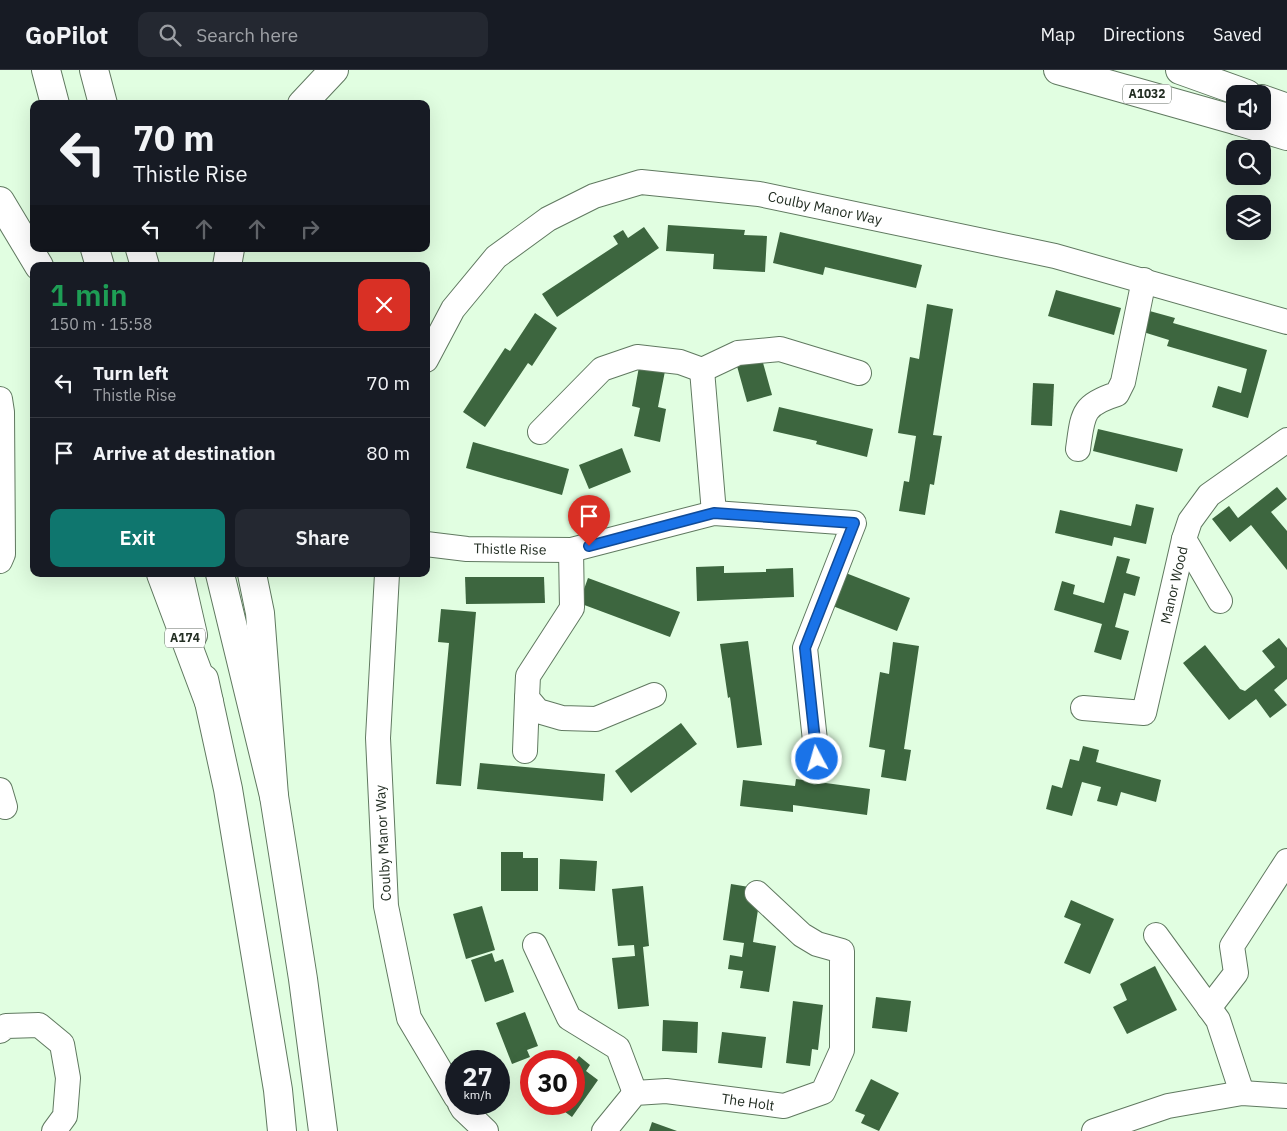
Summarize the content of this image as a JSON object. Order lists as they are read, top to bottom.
{
  "streets": {
    "main road": ["A1032", "A174"],
    "street": [
      "Coulby Manor Way",
      "Thistle Rise",
      "Manor Wood",
      "The Holt"
    ]
  },
  "page": {
    "header": "GoPilot",
    "search": "Search here",
    "nav": ["Map", "Directions", "Saved"],
    "turn": ["70 m", "Thistle Rise"],
    "heading": ["1 min", "150 m · 15:58"],
    "list": [
      {
        "name": "Turn left",
        "note": "Thistle Rise",
        "value": "70 m"
      },
      {
        "name": "Arrive at destination",
        "value": "80 m"
      }
    ],
    "buttons": ["Exit", "Share"],
    "speed": "27 km/h",
    "limit": "30"
  }
}
